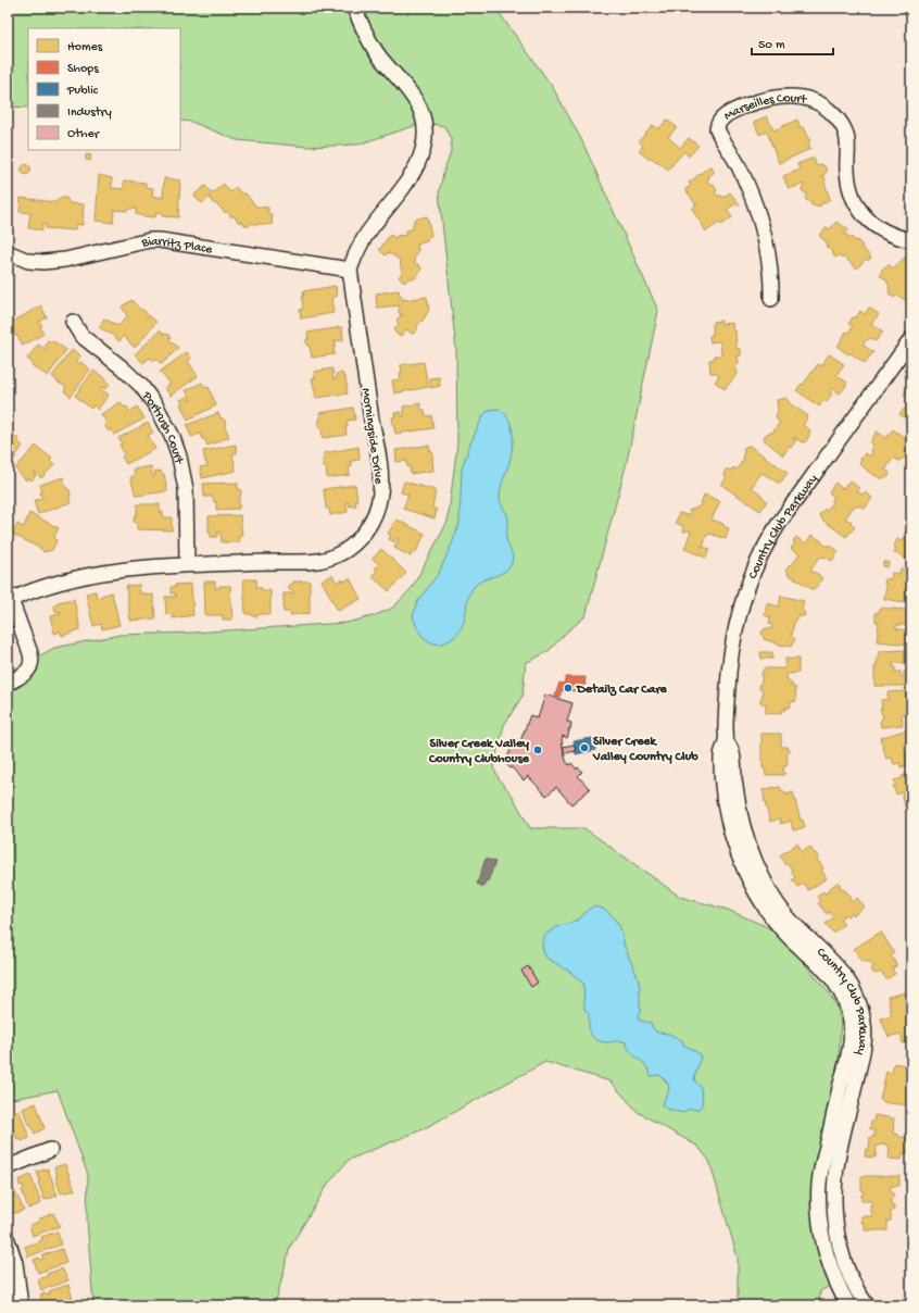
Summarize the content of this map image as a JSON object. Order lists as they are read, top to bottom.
{
  "streets": {
    "street": [
      "Marseilles Court",
      "Biarritz Place",
      "Portrush Court",
      "Morningside Drive",
      "Country Club Parkway"
    ]
  },
  "crossings": [
    ["Biarritz Place", "Morningside Drive"],
    ["Portrush Court", "Morningside Drive"]
  ],
  "places": ["Detailz Car Care", "Silver Creek Valley Country Club", "Silver Creek Valley Country Clubhouse"],
  "legend": [
    "Homes",
    "Shops",
    "Public",
    "Industry",
    "Other"
  ],
  "scale_bar": "50 m"
}
